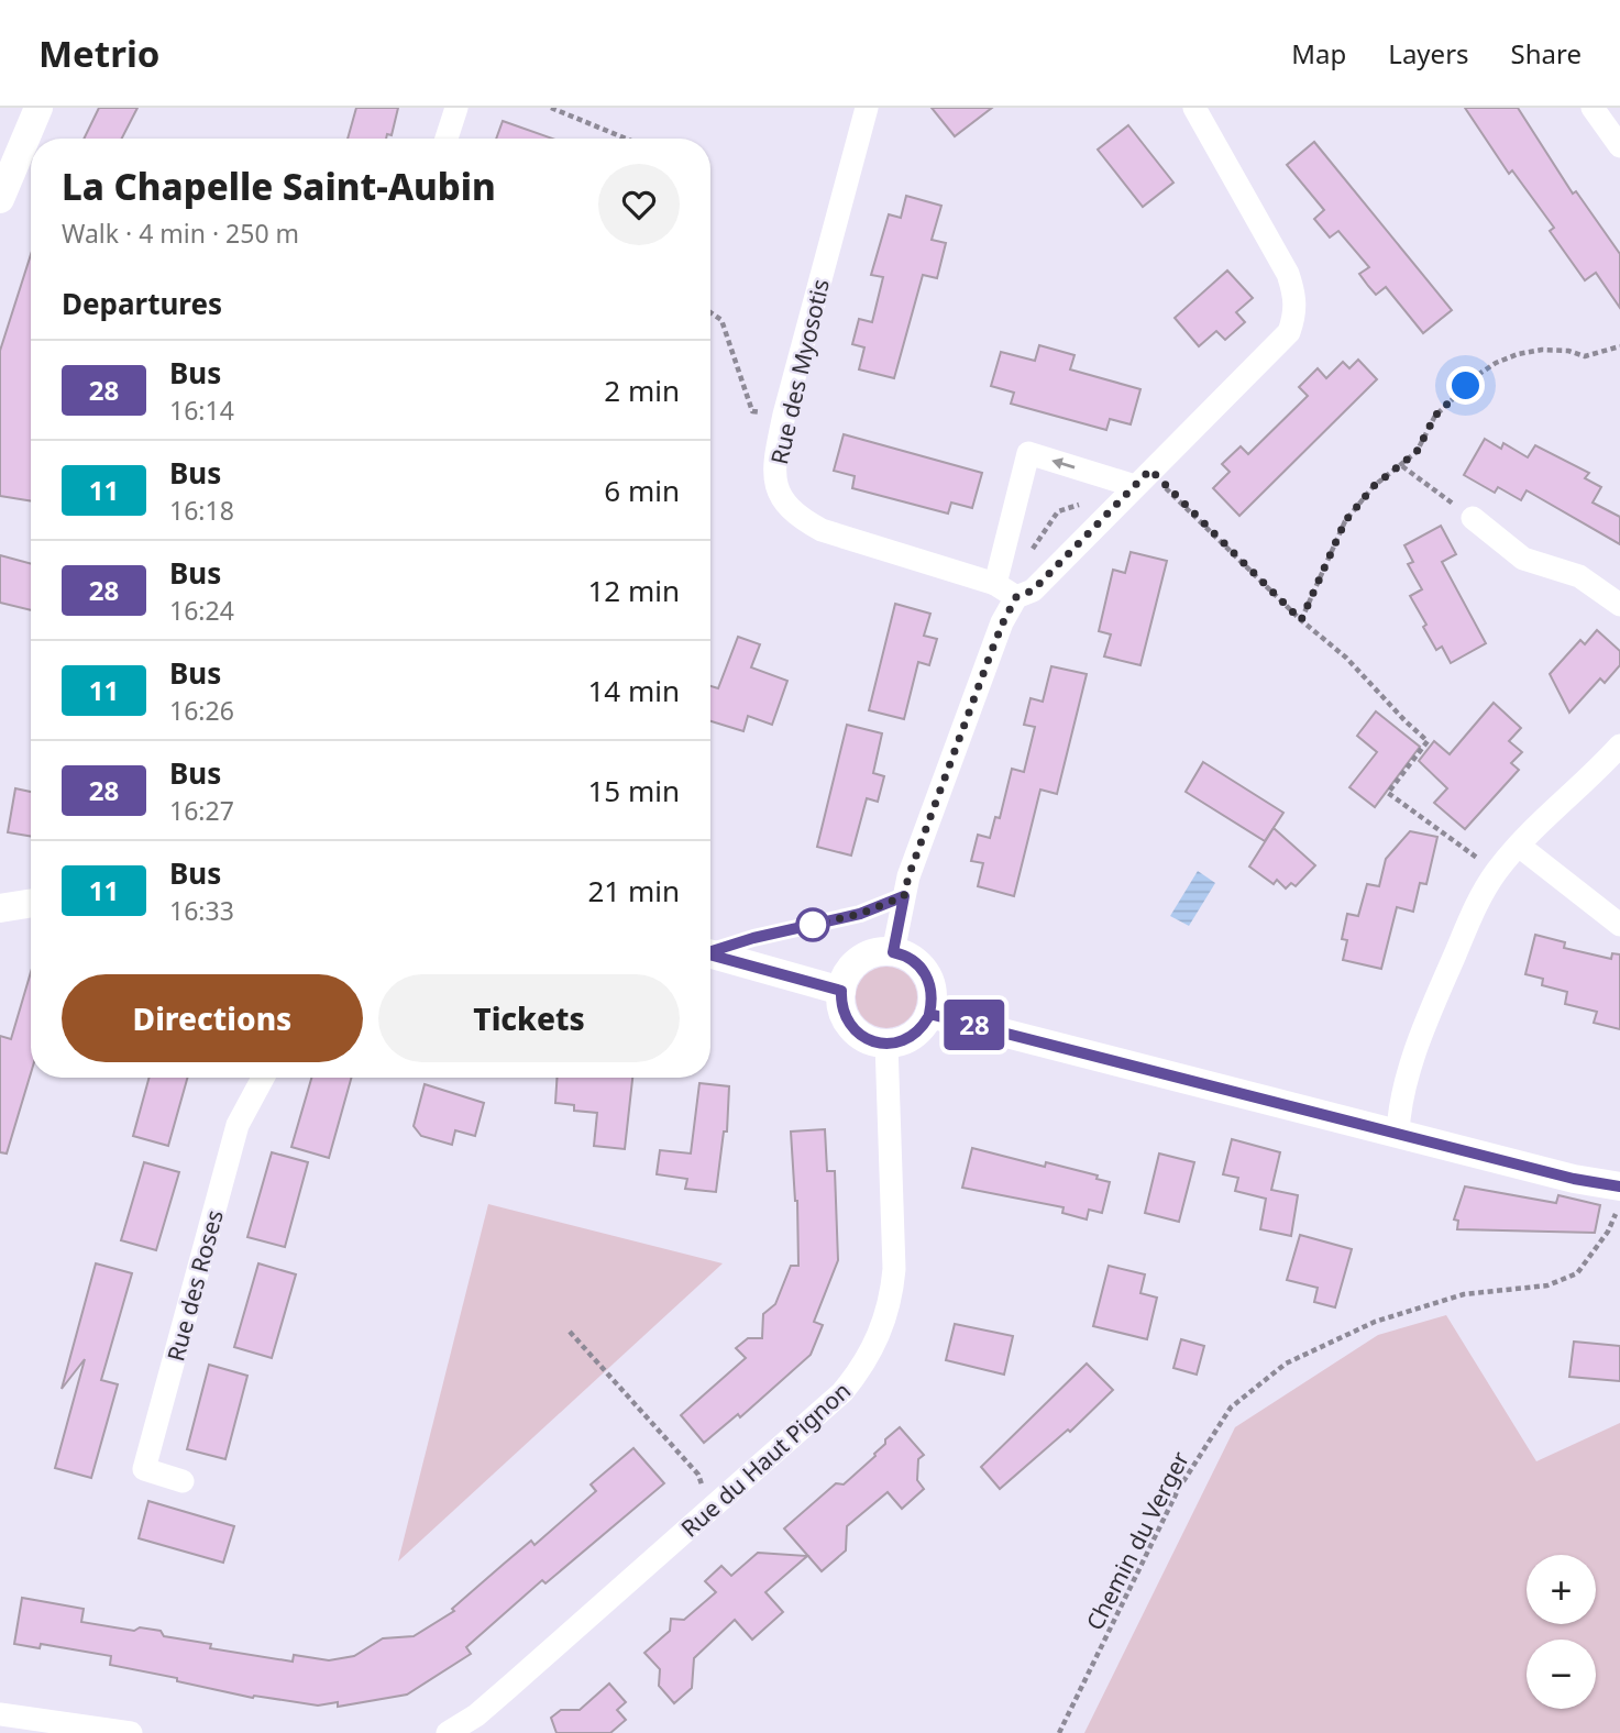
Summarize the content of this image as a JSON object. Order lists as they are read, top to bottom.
{
  "streets": {
    "street": ["Rue des Myosotis", "Rue des Roses", "Rue du Haut Pignon"],
    "path": ["Chemin du Verger"]
  },
  "lines": ["bus line 28"],
  "page": {
    "header": "Metrio",
    "nav": ["Map", "Layers", "Share"],
    "on_map": "28",
    "heading": [
      ["La Chapelle Saint-Aubin", "Walk · 4 min · 250 m"],
      "Departures"
    ],
    "list": [
      {
        "mark": "28",
        "name": "Bus",
        "note": "16:14",
        "value": "2 min"
      },
      {
        "mark": "11",
        "name": "Bus",
        "note": "16:18",
        "value": "6 min"
      },
      {
        "mark": "28",
        "name": "Bus",
        "note": "16:24",
        "value": "12 min"
      },
      {
        "mark": "11",
        "name": "Bus",
        "note": "16:26",
        "value": "14 min"
      },
      {
        "mark": "28",
        "name": "Bus",
        "note": "16:27",
        "value": "15 min"
      },
      {
        "mark": "11",
        "name": "Bus",
        "note": "16:33",
        "value": "21 min"
      }
    ],
    "buttons": ["Directions", "Tickets"],
    "map_buttons": ["+", "−"]
  }
}
